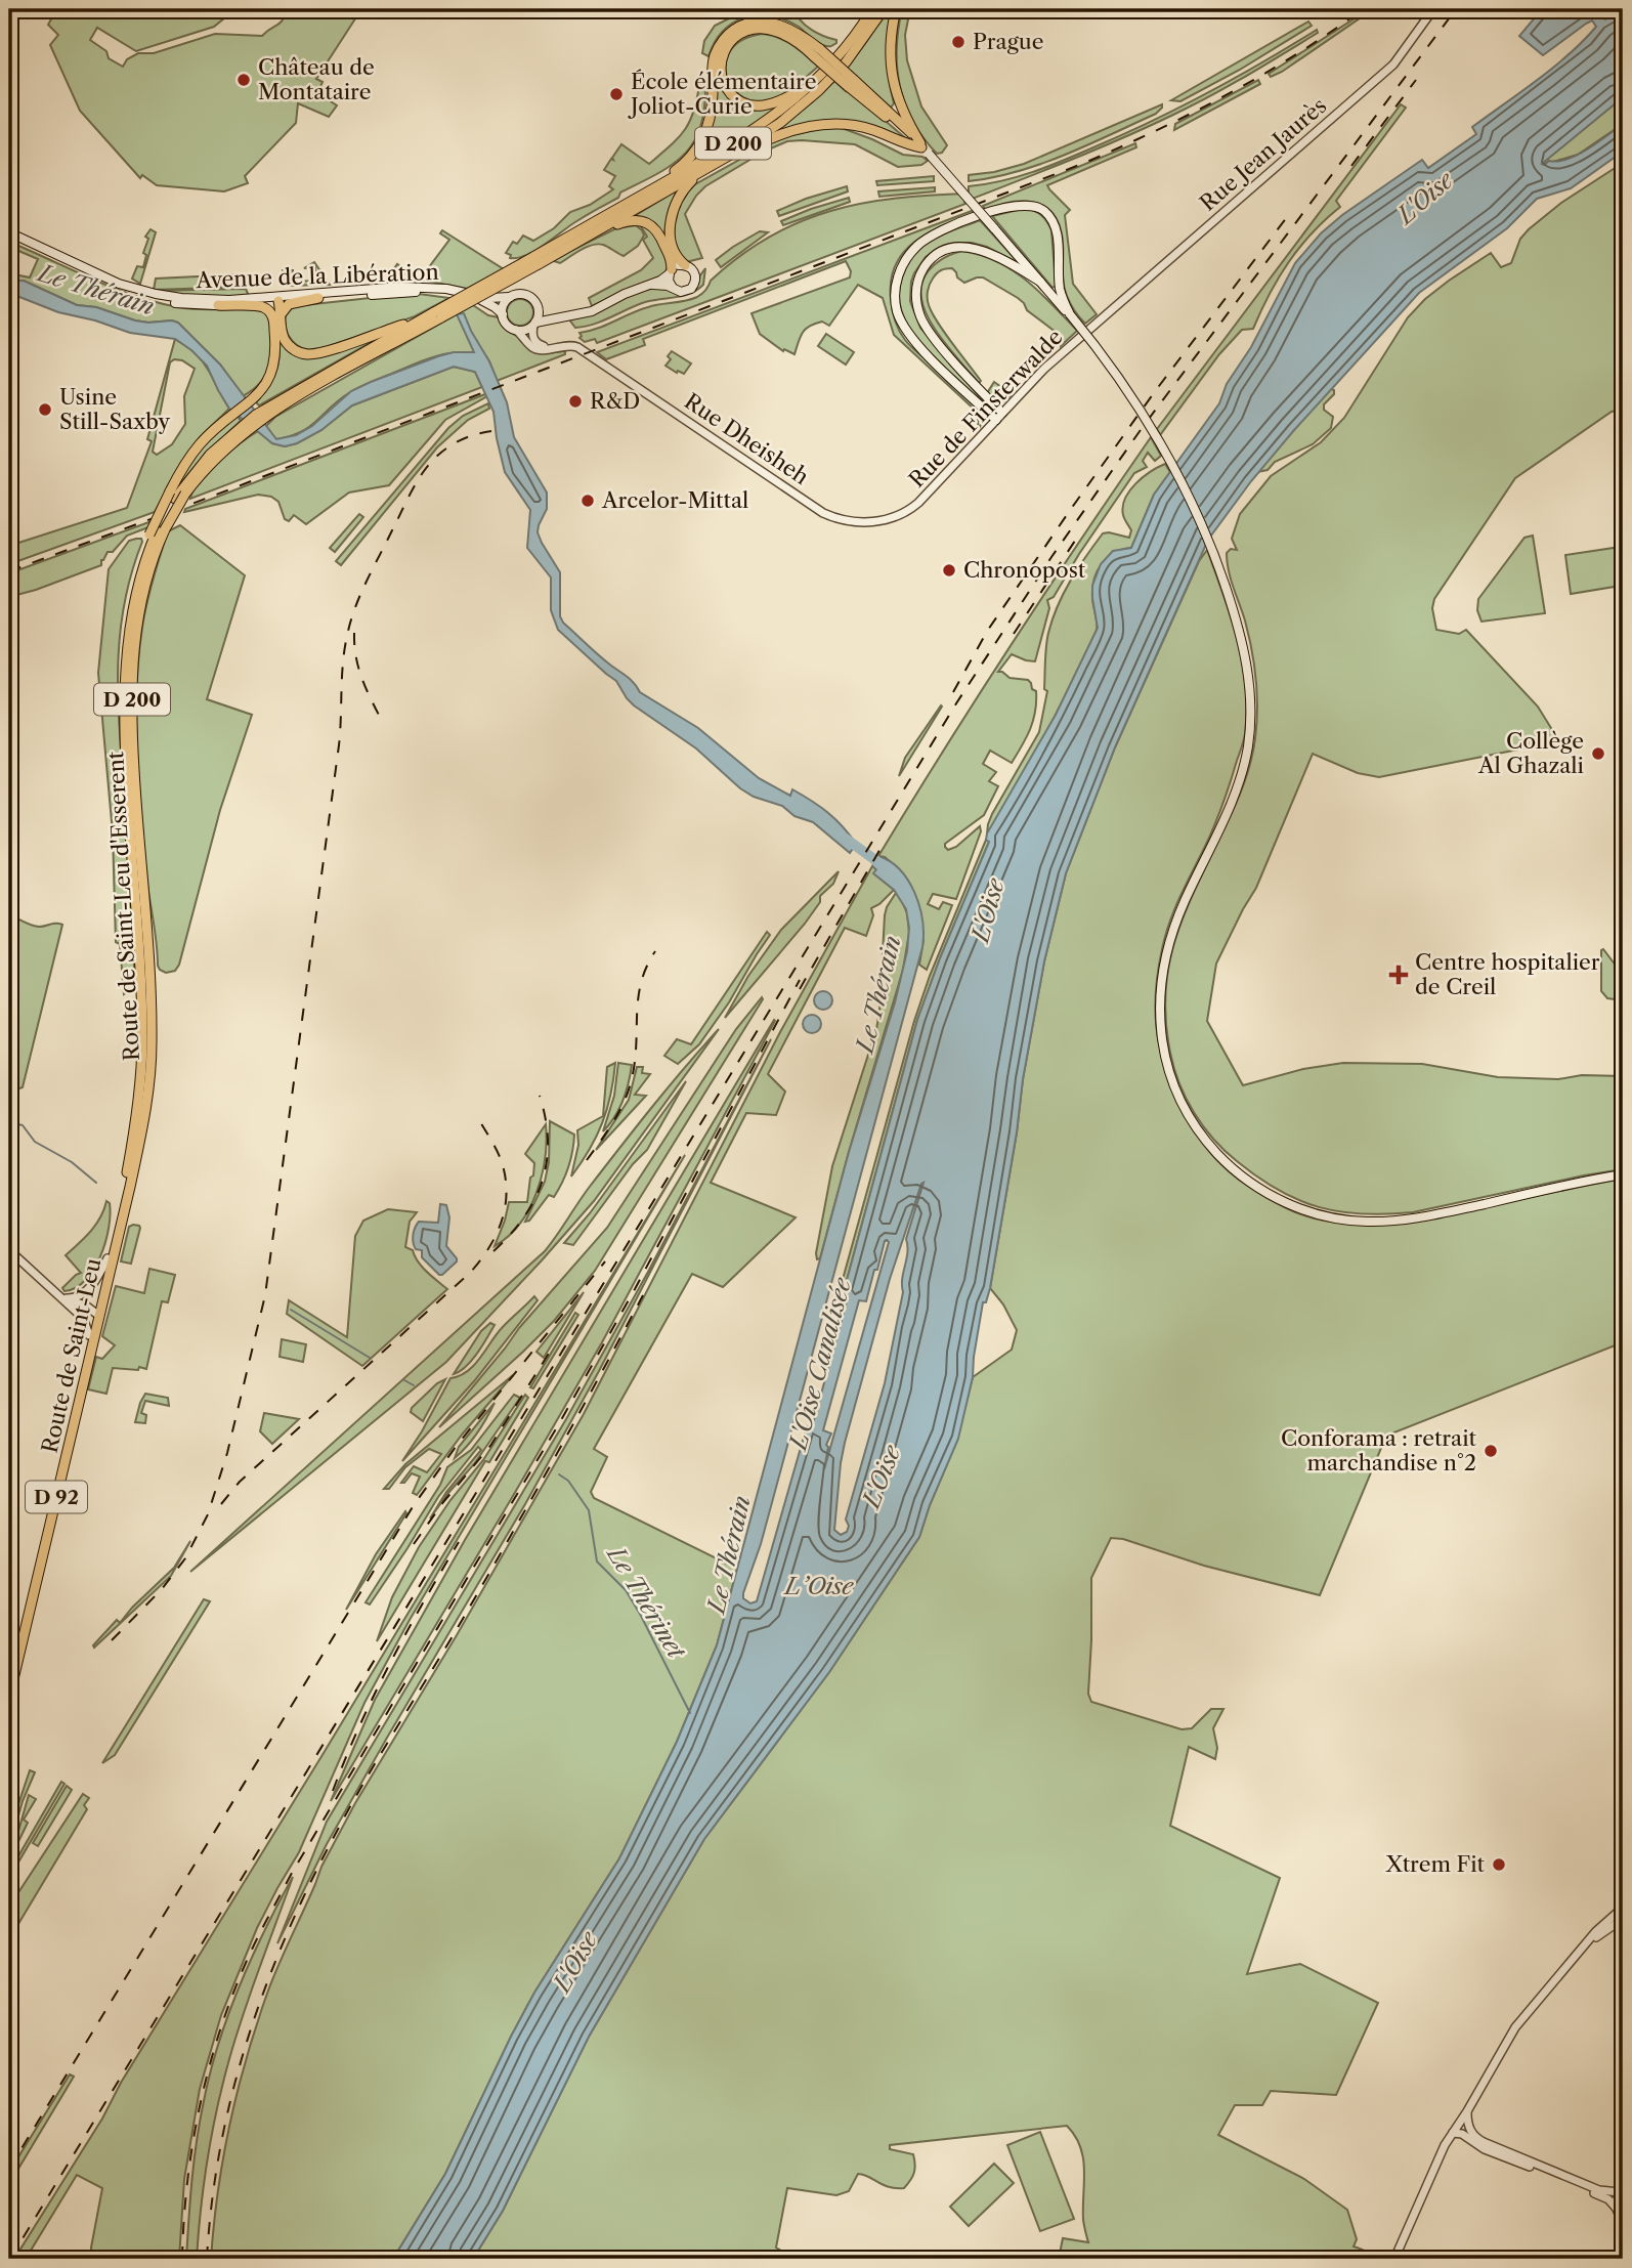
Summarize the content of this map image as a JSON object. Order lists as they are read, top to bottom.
{
  "streets": {
    "main road": [
      "D 200",
      "Avenue de la Libération",
      "Route de Saint-Leu d'Esserent",
      "Route de Saint-Leu",
      "D 92"
    ],
    "street": ["Rue Jean Jaurès", "Rue de Finsterwalde", "Rue Dheisheh"]
  },
  "crossings": [
    ["D 200", "Route de Saint-Leu d'Esserent"],
    ["Rue Jean Jaurès", "Rue de Finsterwalde"],
    ["Avenue de la Libération", "Rue Dheisheh"],
    ["Rue de Finsterwalde", "Rue Dheisheh"],
    ["Route de Saint-Leu d'Esserent", "Route de Saint-Leu"],
    ["Route de Saint-Leu", "D 92"]
  ],
  "water": [
    "L'Oise",
    "Le Thérain",
    "L'Oise Canalisée",
    "L’Oise",
    "Le Thérinet"
  ],
  "places": {
    "other": [
      "Prague",
      "Château de Montataire",
      "École élémentaire Joliot-Curie",
      "R&D",
      "Usine Still-Saxby",
      "Arcelor-Mittal",
      "Chronopost",
      "Collège Al Ghazali",
      "Conforama : retrait marchandise n°2",
      "Xtrem Fit"
    ],
    "health": ["Centre hospitalier de Creil"]
  }
}
